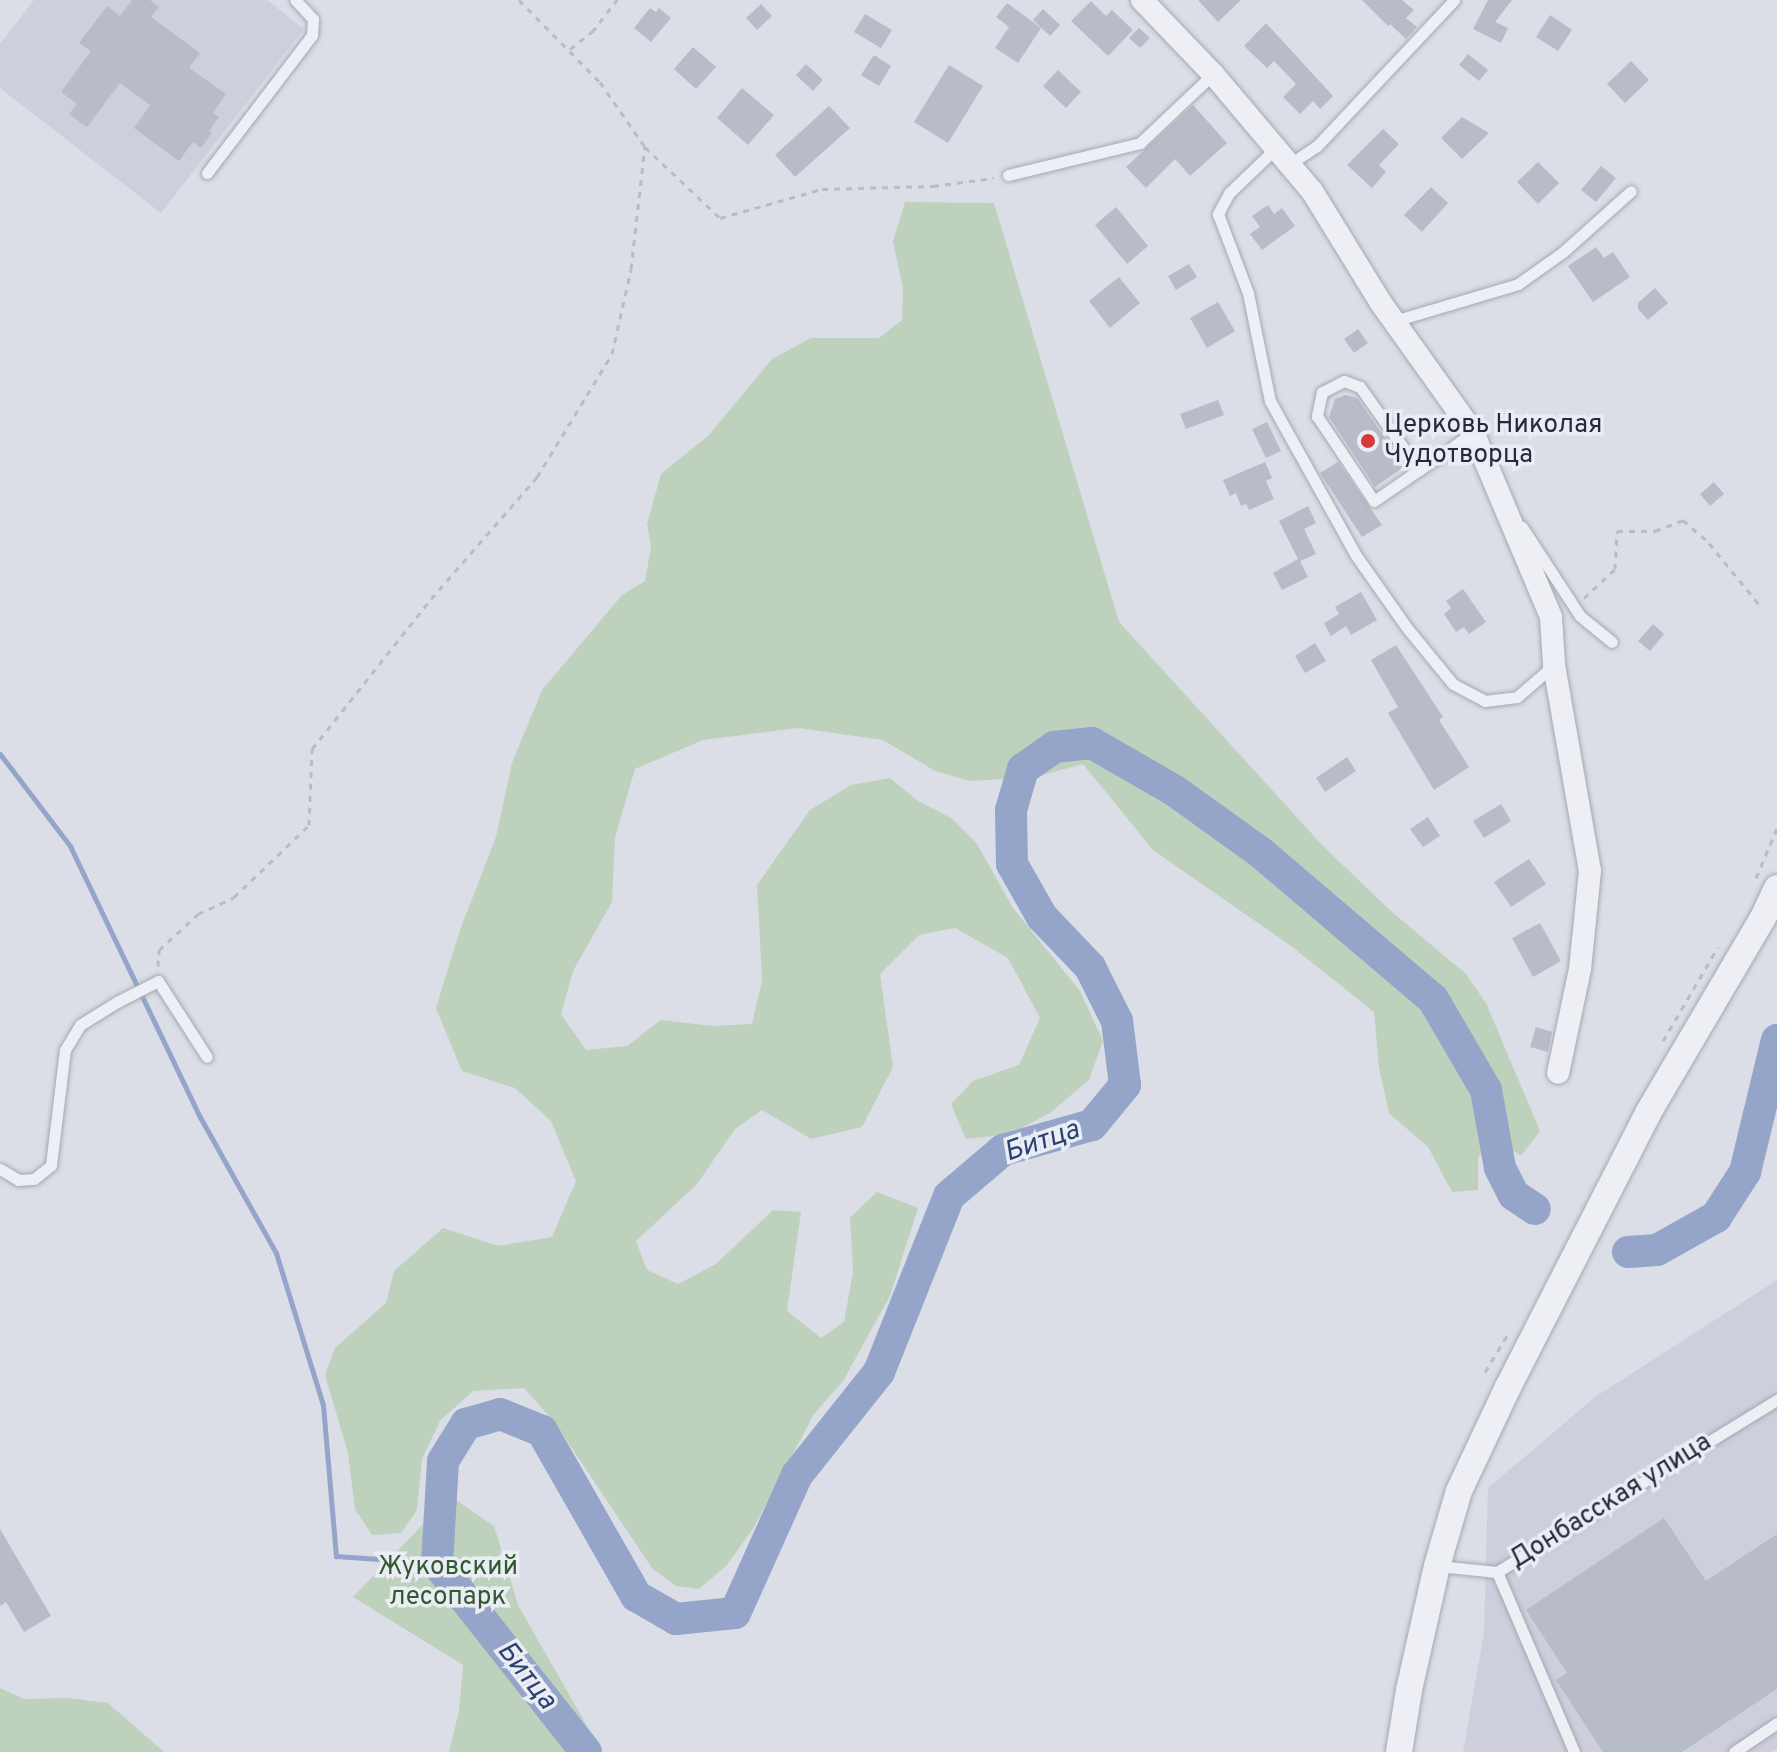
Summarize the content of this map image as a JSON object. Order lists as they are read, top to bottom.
{
  "streets": {
    "lane": ["Донбасская улица"]
  },
  "water": ["Битца"],
  "parks": ["Жуковский лесопарк"],
  "places": ["Церковь Николая Чудотворца"]
}
